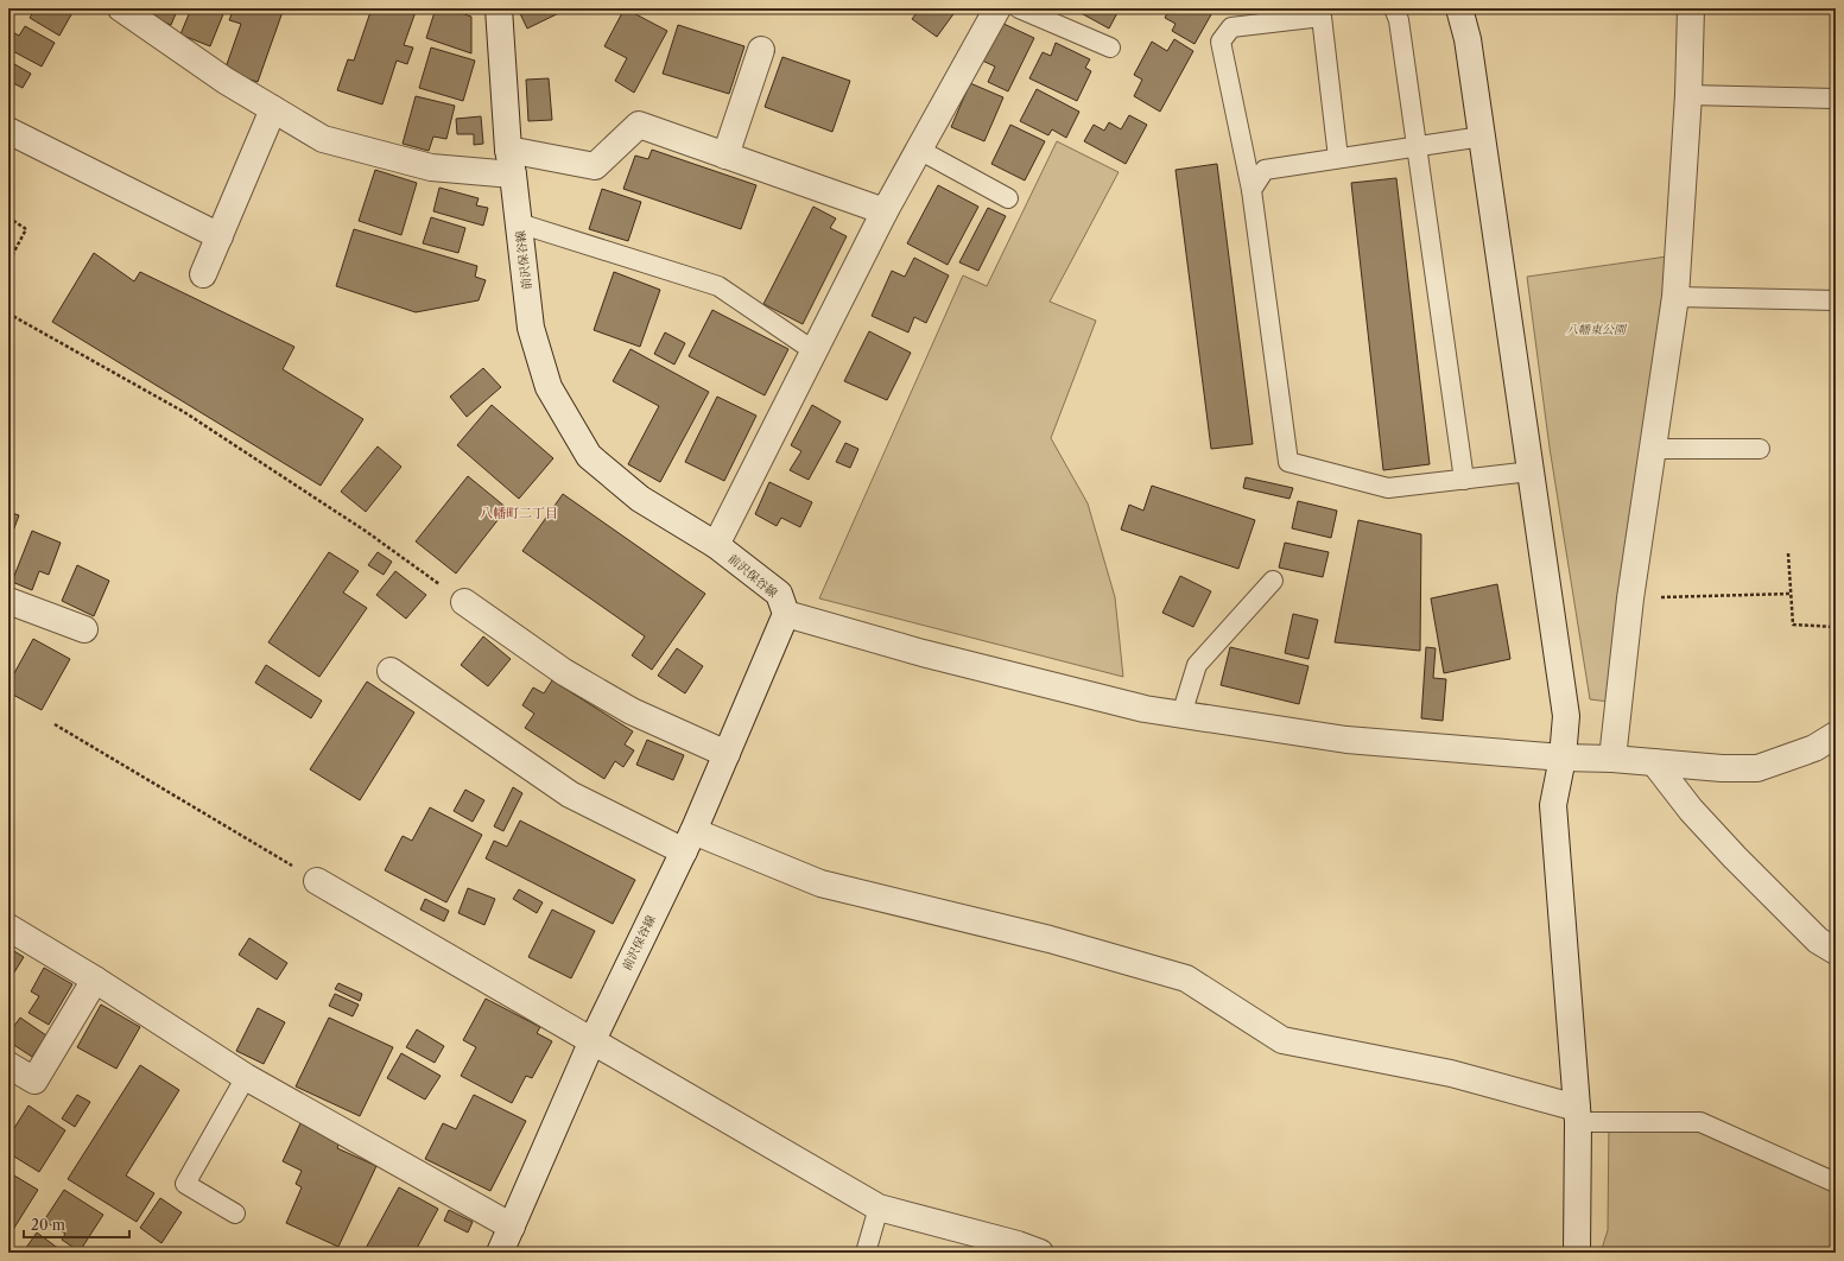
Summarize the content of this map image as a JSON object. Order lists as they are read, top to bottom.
{
  "streets": {
    "street": ["前沢保谷線"]
  },
  "districts": ["八幡町二丁目"],
  "parks": ["八幡東公園"],
  "scale_bar": "20 m"
}
